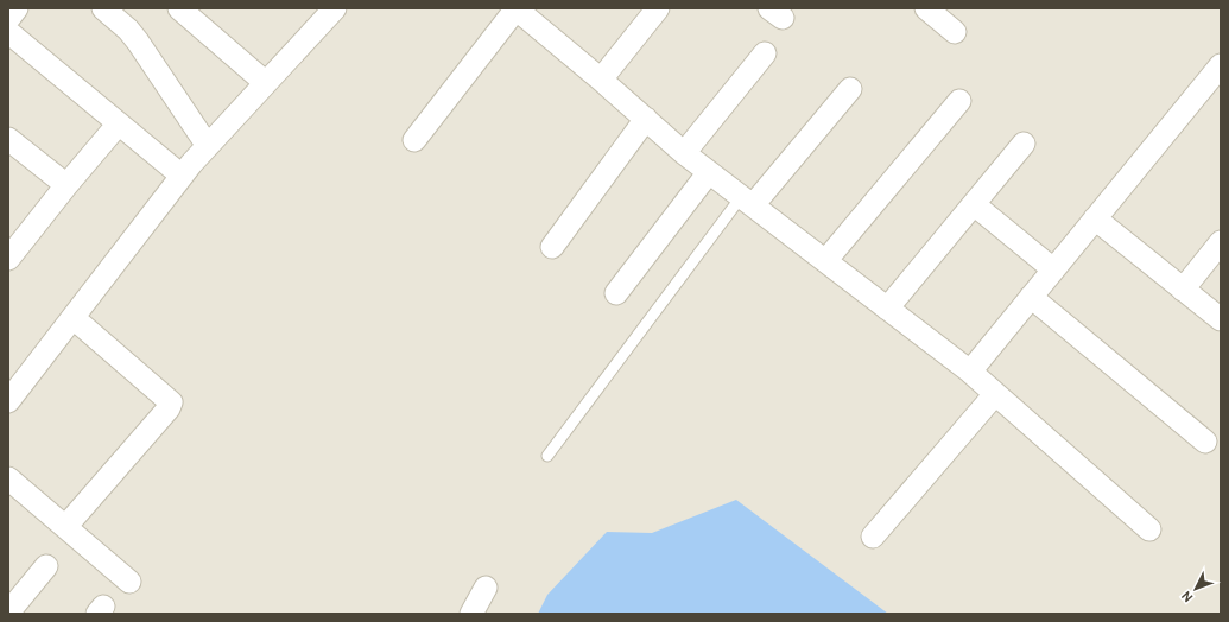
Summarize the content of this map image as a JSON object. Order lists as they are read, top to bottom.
{
  "north": "bottom left"
}
